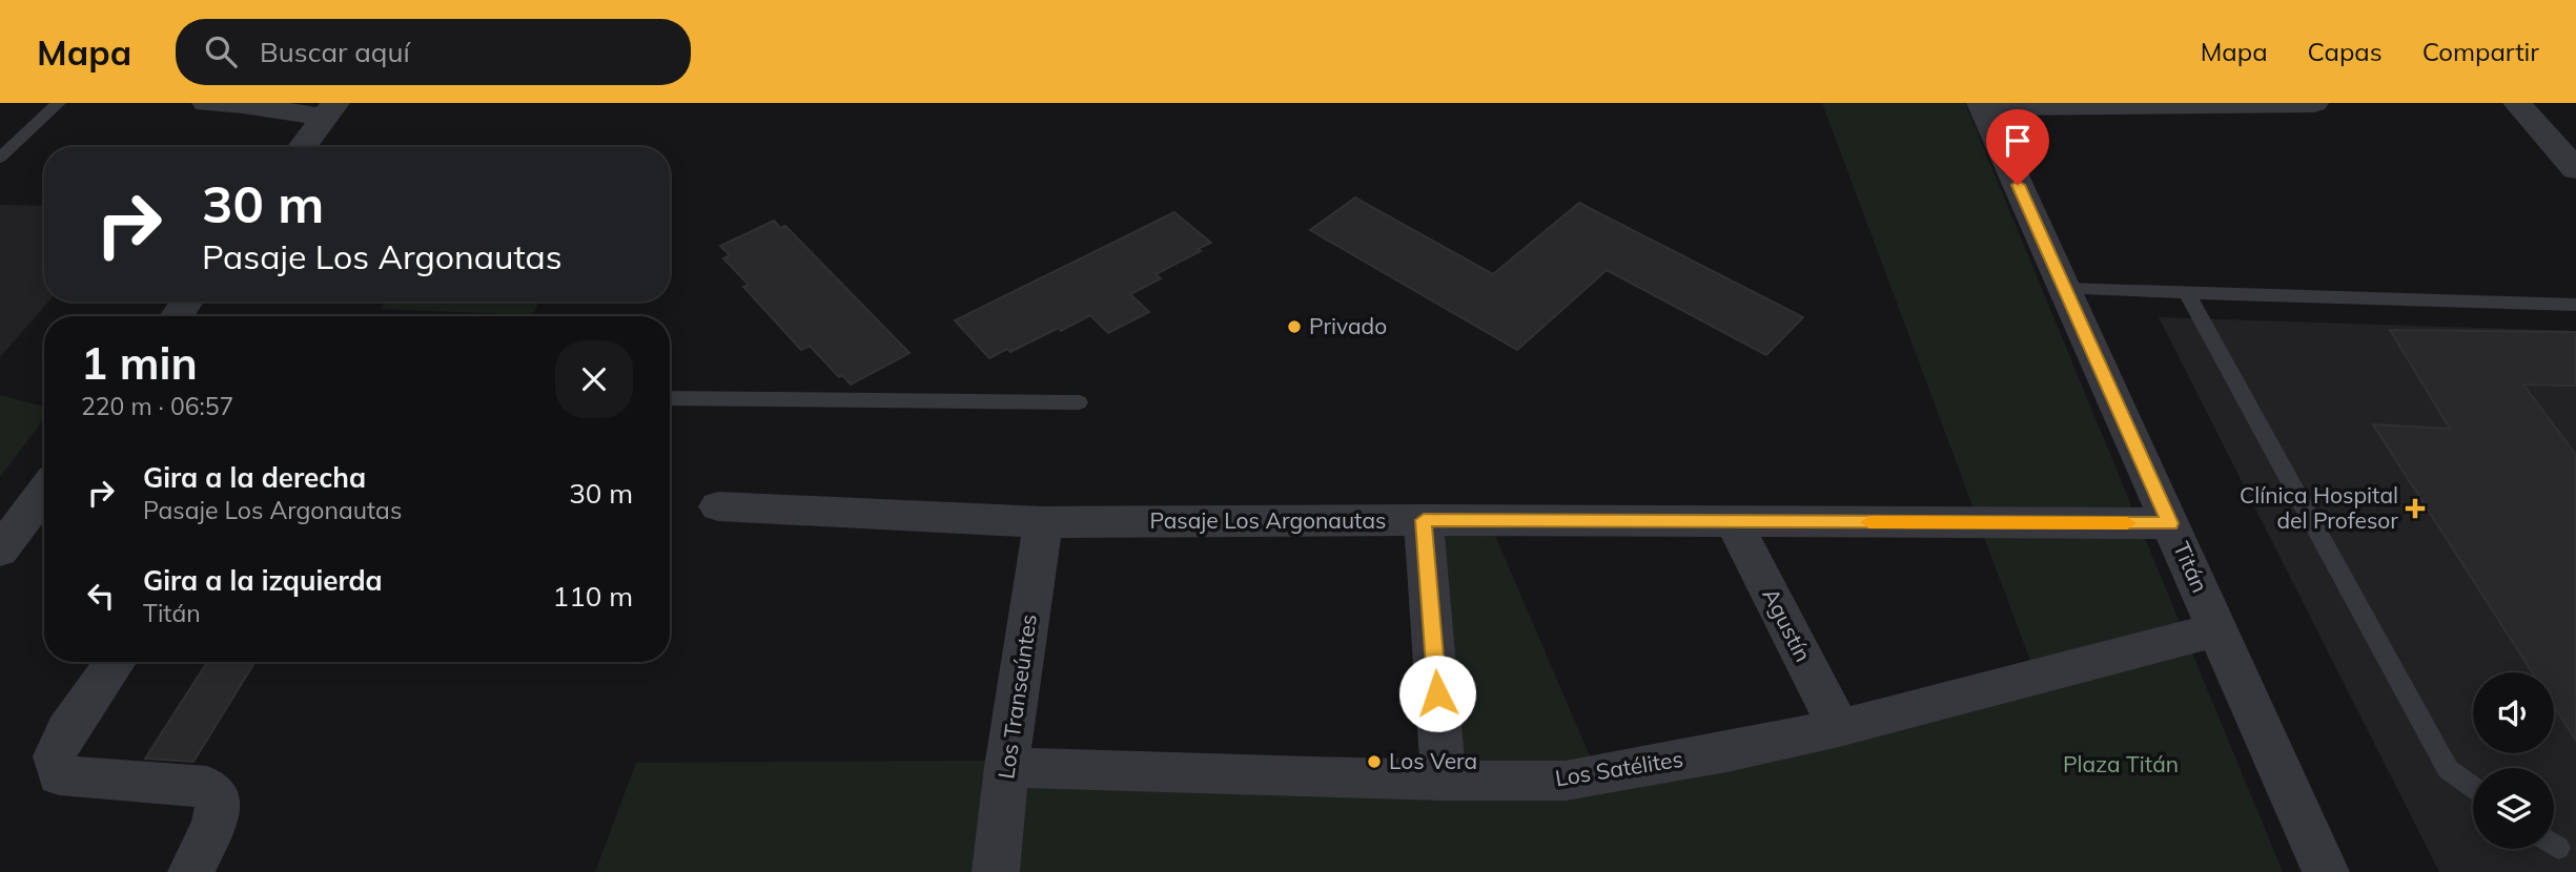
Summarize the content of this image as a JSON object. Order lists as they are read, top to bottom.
{
  "streets": {
    "street": [
      "Pasaje Los Argonautas",
      "Titán",
      "Agustín",
      "Los Transeúntes",
      "Los Satélites"
    ]
  },
  "crossings": [
    ["Pasaje Los Argonautas", "Titán"],
    ["Pasaje Los Argonautas", "Agustín"],
    ["Pasaje Los Argonautas", "Los Transeúntes"],
    ["Titán", "Los Satélites"],
    ["Agustín", "Los Satélites"],
    ["Los Transeúntes", "Los Satélites"]
  ],
  "parks": ["Plaza Titán"],
  "places": {
    "other": ["Privado", "Los Vera"],
    "health": ["Clínica Hospital del Profesor"]
  },
  "page": {
    "header": "Mapa",
    "search": "Buscar aquí",
    "nav": ["Mapa", "Capas", "Compartir"],
    "turn": ["30 m", "Pasaje Los Argonautas"],
    "heading": ["1 min", "220 m · 06:57"],
    "list": [
      {
        "name": "Gira a la derecha",
        "note": "Pasaje Los Argonautas",
        "value": "30 m"
      },
      {
        "name": "Gira a la izquierda",
        "note": "Titán",
        "value": "110 m"
      }
    ]
  }
}
